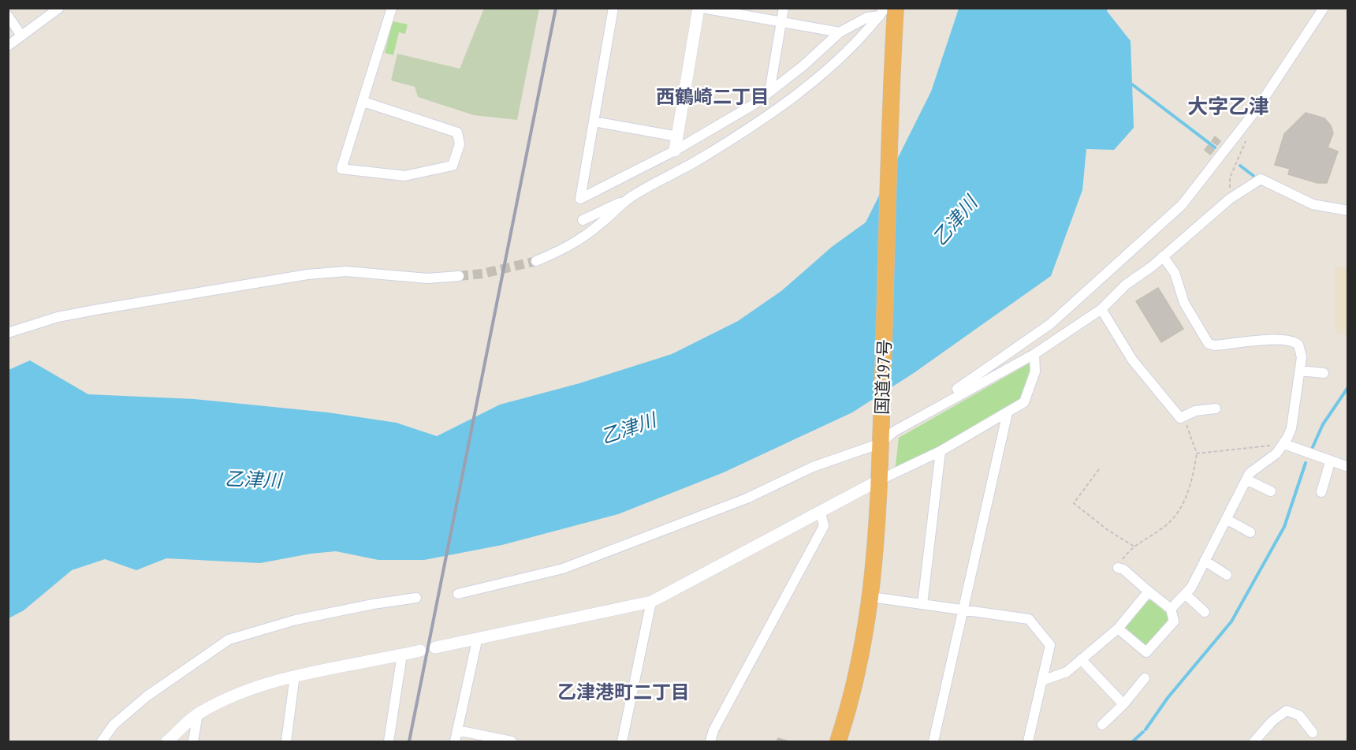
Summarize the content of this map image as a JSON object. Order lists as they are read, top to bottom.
{
  "streets": {
    "highway": ["国道197号"]
  },
  "districts": ["西鶴崎二丁目", "大字乙津", "乙津港町二丁目"],
  "water": ["乙津川"]
}
